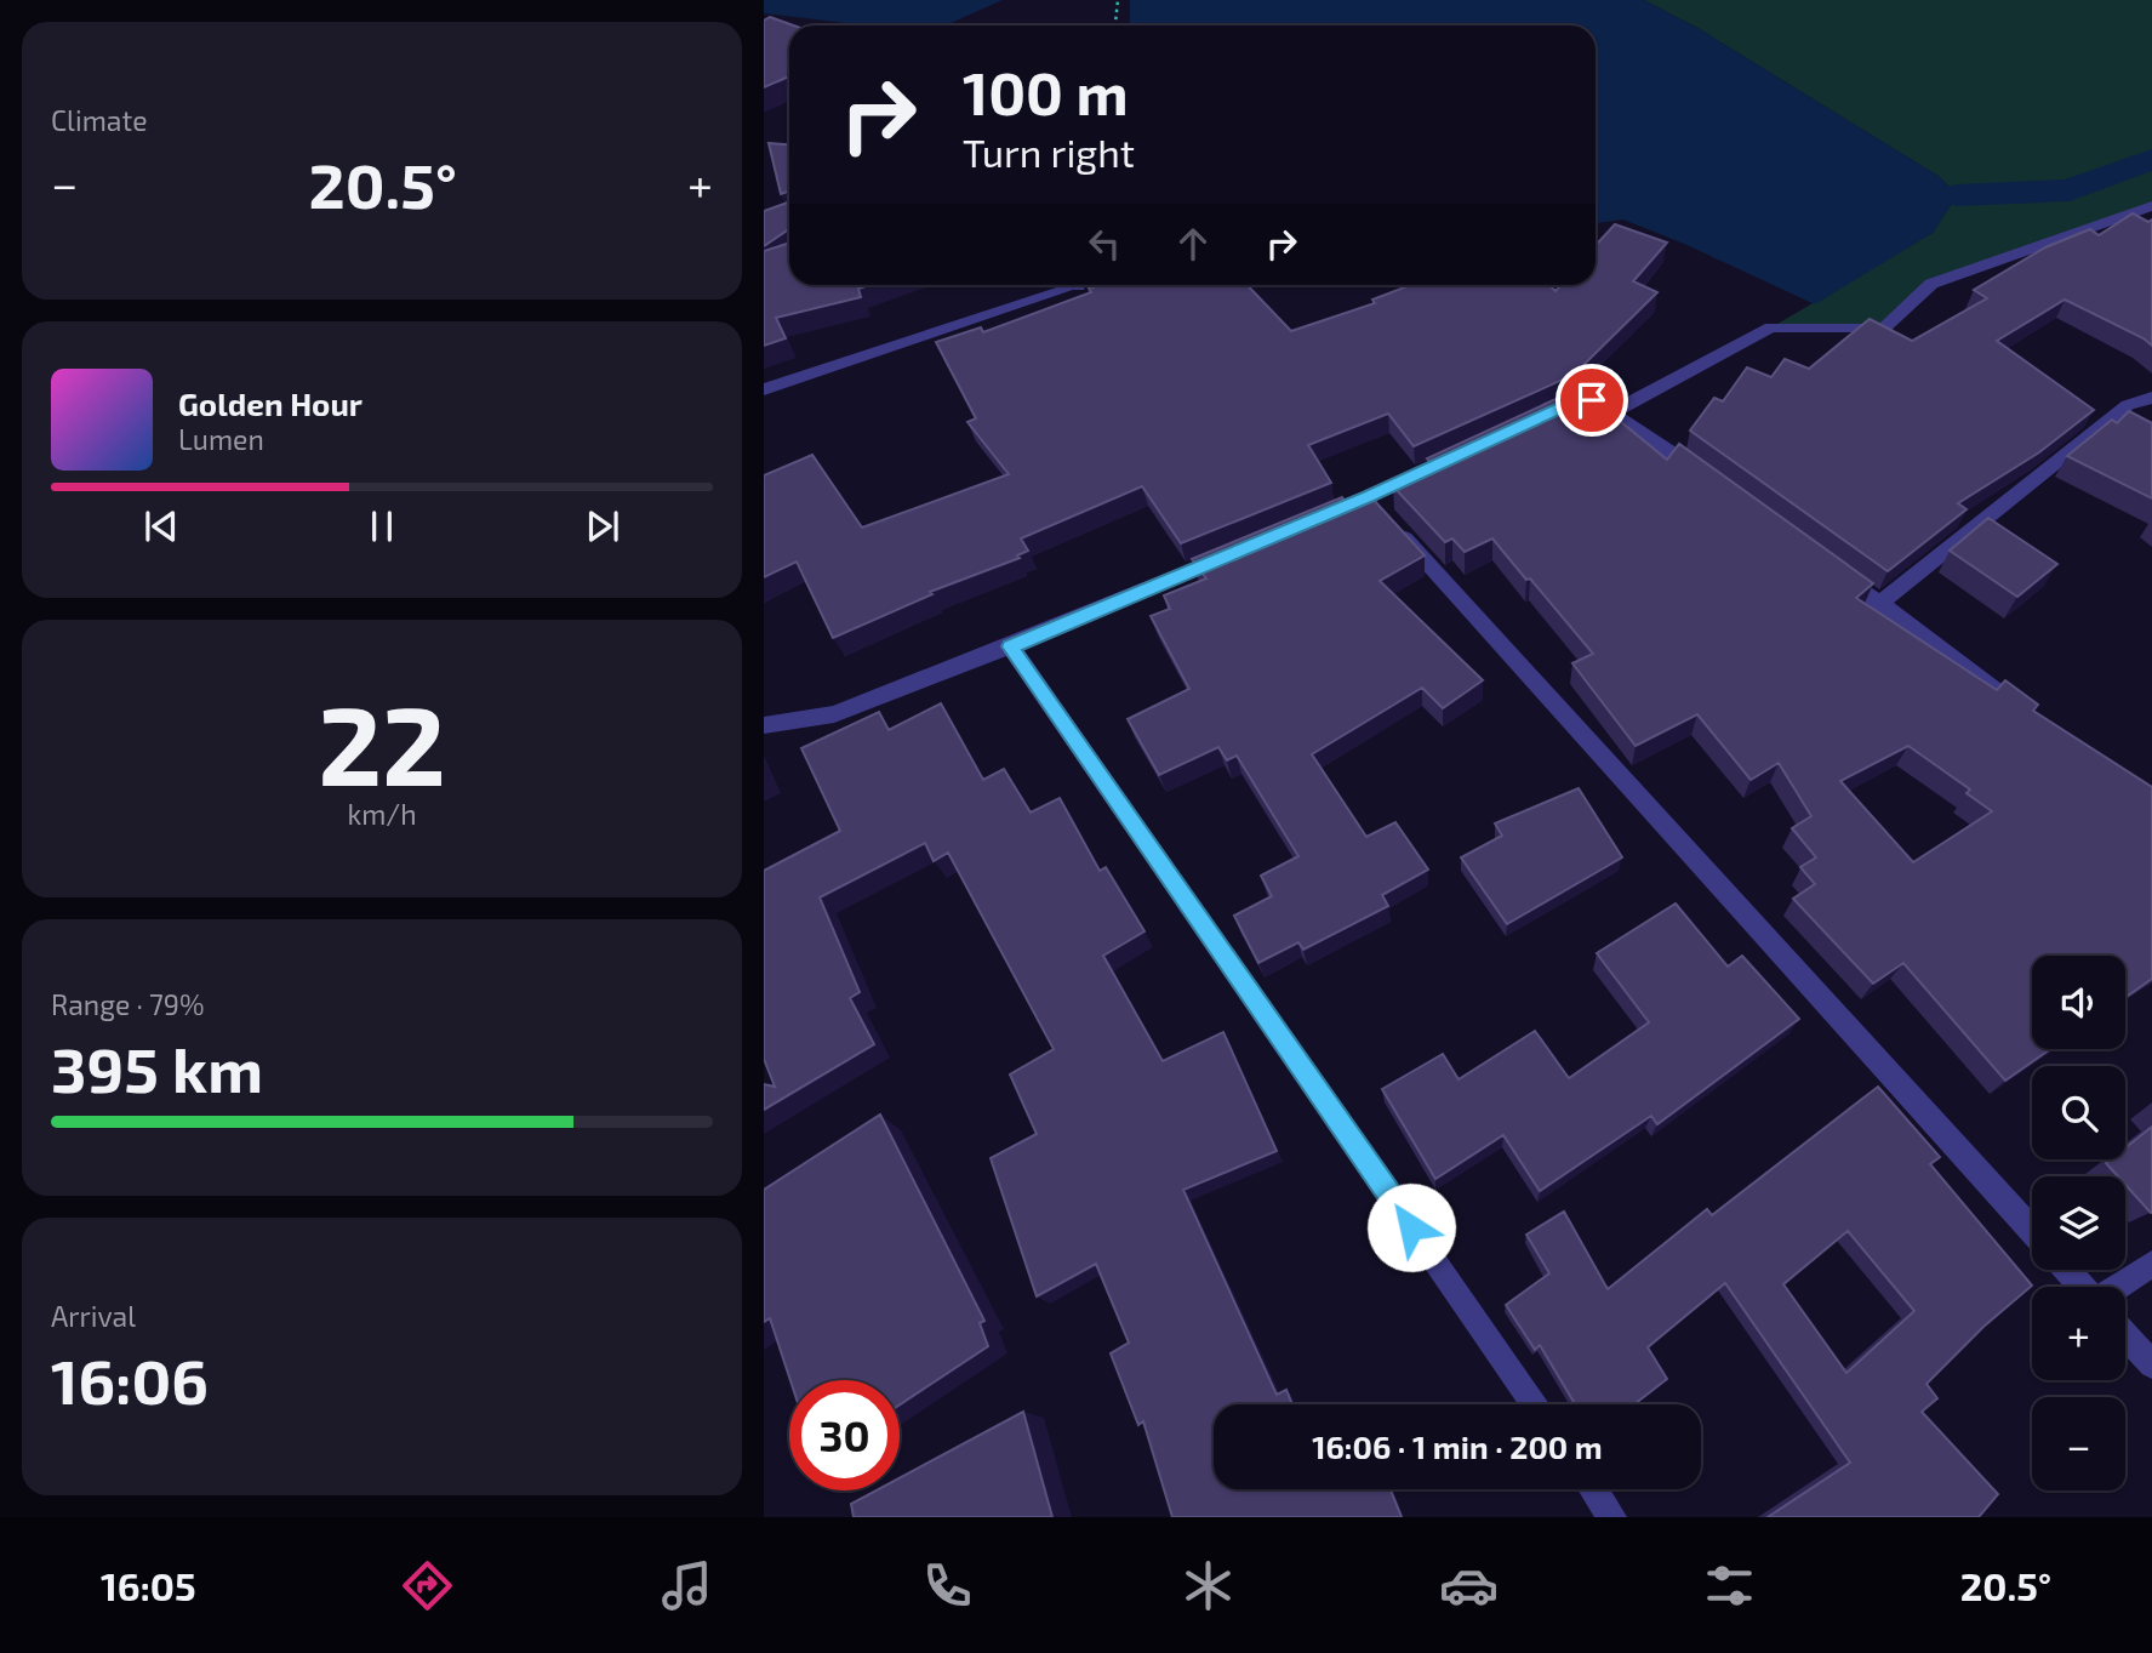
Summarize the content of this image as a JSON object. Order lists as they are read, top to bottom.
{
  "page": {
    "tile": [
      "Climate",
      ["22", "km/h"],
      ["Range · 79%", "395 km"],
      ["Arrival", "16:06"]
    ],
    "turn": ["100 m", "Turn right"],
    "heat": ["−", "20.5°", "+"],
    "song": ["Golden Hour", "Lumen"],
    "map_buttons": ["+", "−"],
    "limit": "30",
    "trip": "16:06 · 1 min · 200 m",
    "tabs": ["16:05", "20.5°"]
  }
}
